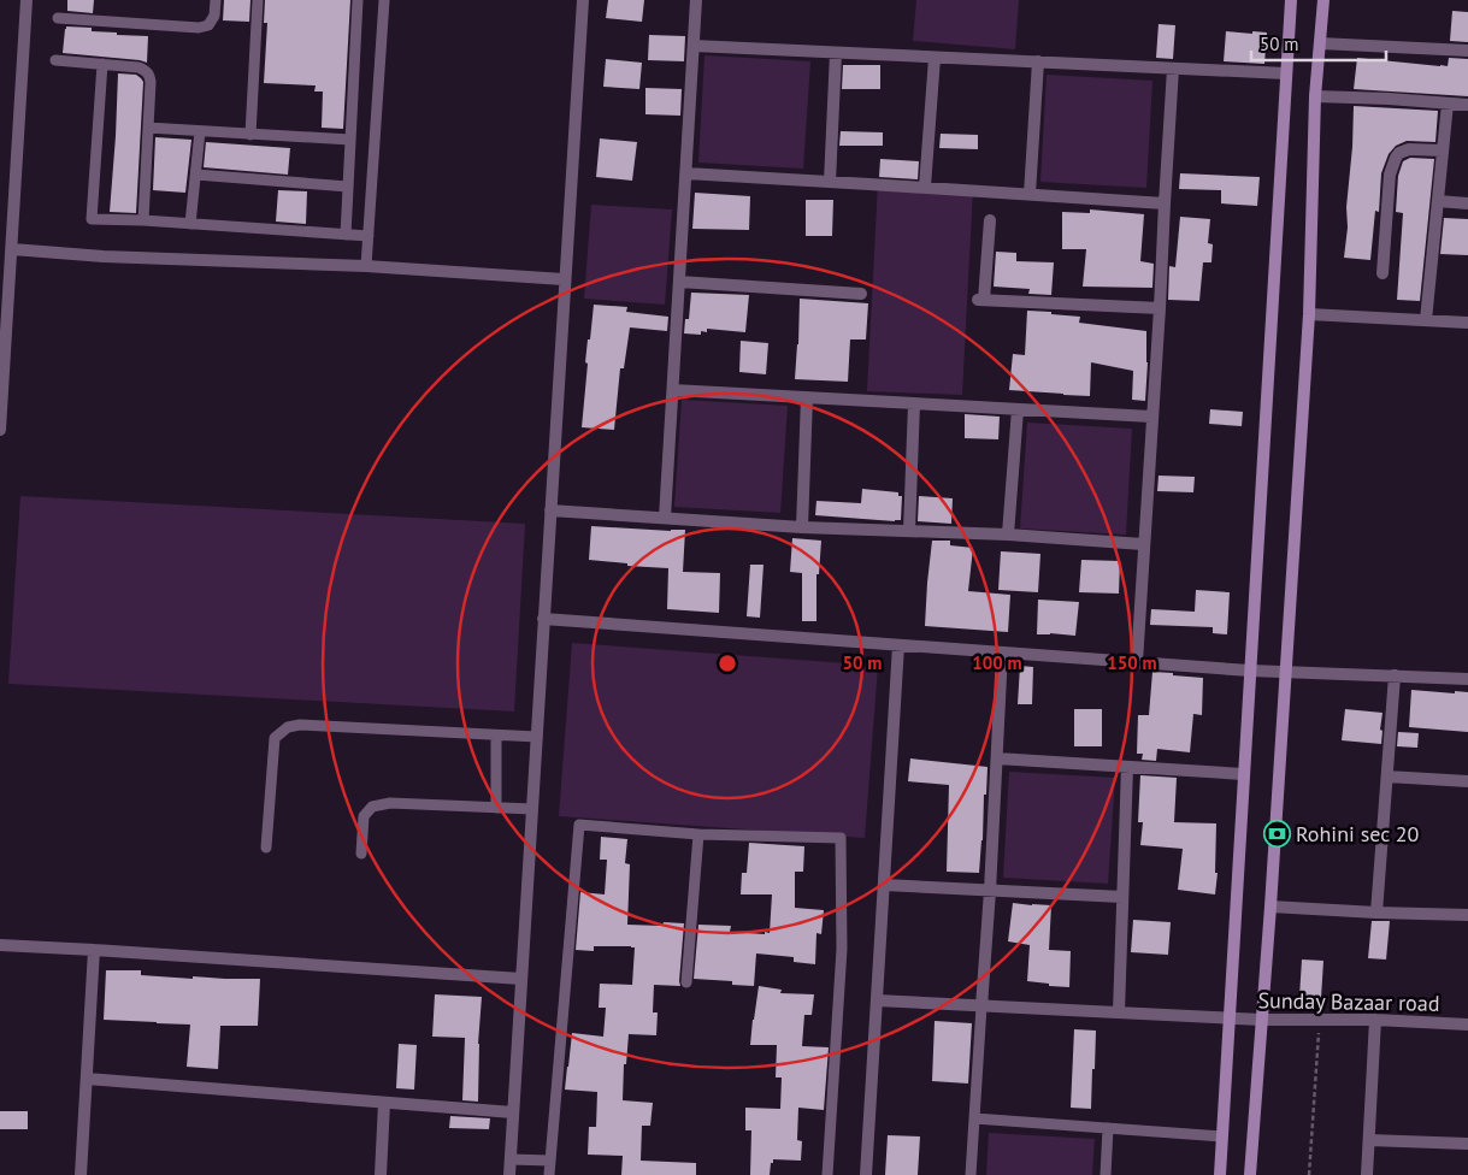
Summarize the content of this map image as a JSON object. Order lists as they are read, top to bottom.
{
  "streets": {
    "street": ["Sunday Bazaar road"]
  },
  "places": {
    "bank": ["Rohini sec 20"]
  },
  "scale_bar": "50 m",
  "rings": ["50 m", "100 m", "150 m"]
}
